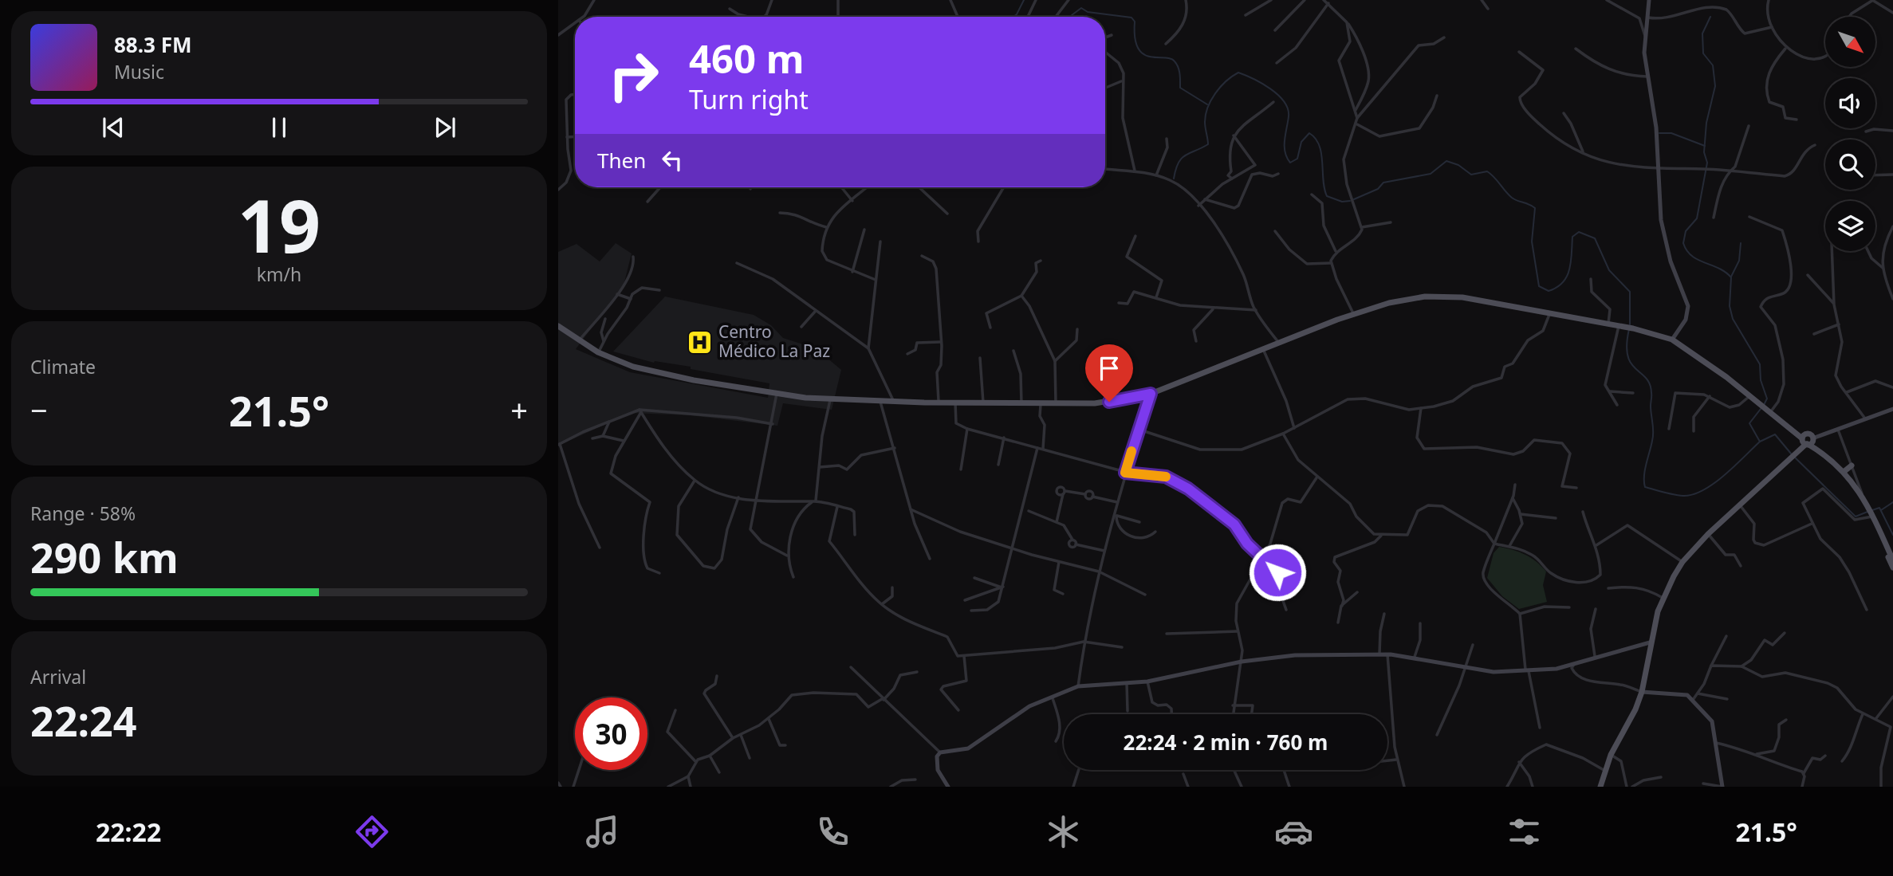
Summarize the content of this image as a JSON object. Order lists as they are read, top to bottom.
{
  "places": {
    "hospital": ["Centro Médico La Paz"]
  },
  "north": "bottom right",
  "page": {
    "turn": ["460 m", "Turn right"],
    "song": ["88.3 FM", "Music"],
    "then": "Then",
    "tile": [
      ["19", "km/h"],
      "Climate",
      ["Range · 58%", "290 km"],
      ["Arrival", "22:24"]
    ],
    "heat": ["−", "21.5°", "+"],
    "limit": "30",
    "trip": "22:24 · 2 min · 760 m",
    "tabs": ["22:22", "21.5°"]
  }
}
